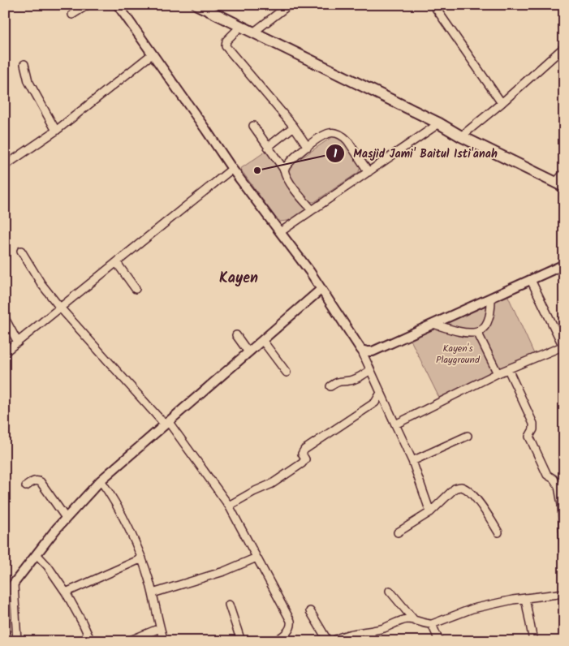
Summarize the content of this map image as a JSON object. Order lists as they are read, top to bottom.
{
  "districts": ["Kayen"],
  "parks": ["Kayen's Playground"],
  "places": ["Masjid Jami' Baitul Isti'anah"]
}
